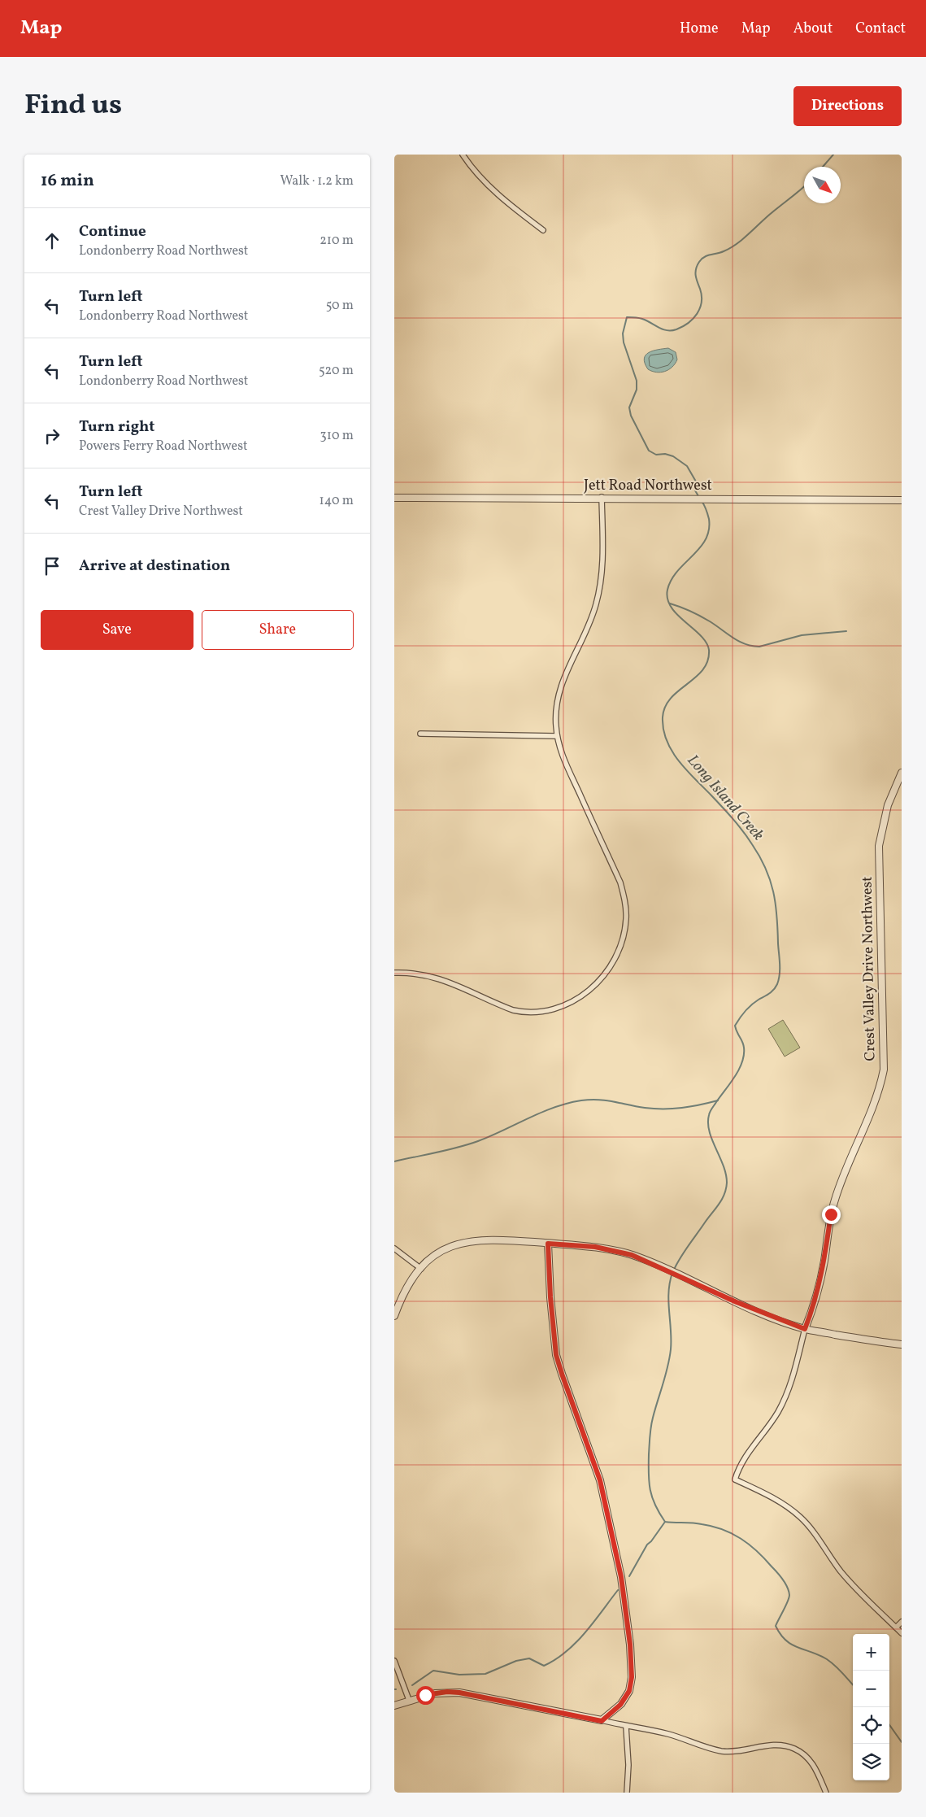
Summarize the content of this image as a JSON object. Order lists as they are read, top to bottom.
{
  "streets": {
    "street": ["Jett Road Northwest", "Crest Valley Drive Northwest"]
  },
  "water": ["Long Island Creek"],
  "north": "bottom right",
  "page": {
    "header": "Map",
    "nav": [
      "Home",
      "Map",
      "About",
      "Contact"
    ],
    "title": "Find us",
    "buttons": [
      "Directions",
      ["Save", "Share"]
    ],
    "heading": ["16 min", "Walk · 1.2 km"],
    "list": [
      ["Continue", "Londonberry Road Northwest", "210 m"],
      ["Turn left", "Londonberry Road Northwest", "50 m"],
      ["Turn left", "Londonberry Road Northwest", "520 m"],
      ["Turn right", "Powers Ferry Road Northwest", "310 m"],
      ["Turn left", "Crest Valley Drive Northwest", "140 m"],
      "Arrive at destination"
    ],
    "map_buttons": ["+", "−"]
  }
}
